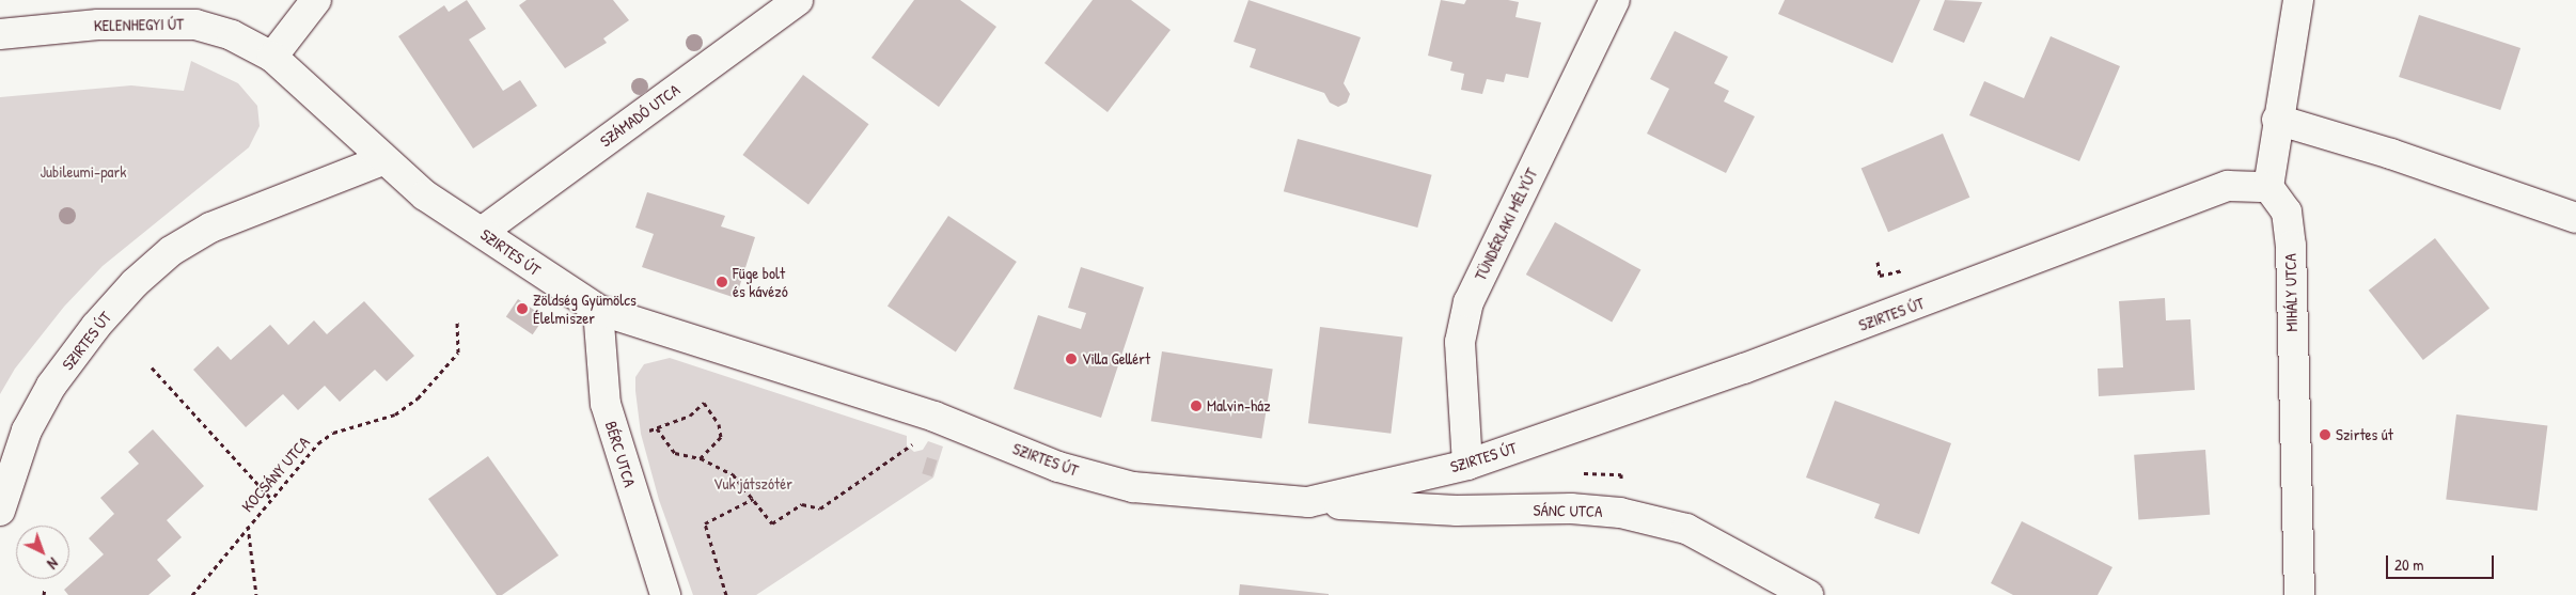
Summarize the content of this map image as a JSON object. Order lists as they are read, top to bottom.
{
  "streets": {
    "street": [
      "KELENHEGYI ÚT",
      "SZÁMADÓ UTCA",
      "TÜNDÉRLAKI MÉLYÚT",
      "SZIRTES ÚT",
      "MIHÁLY UTCA",
      "BÉRC UTCA",
      "SÁNC UTCA"
    ],
    "path": ["KOCSÁNY UTCA"]
  },
  "crossings": [
    ["KELENHEGYI ÚT", "SZIRTES ÚT"],
    ["SZÁMADÓ UTCA", "SZIRTES ÚT"],
    ["TÜNDÉRLAKI MÉLYÚT", "SZIRTES ÚT"],
    ["SZIRTES ÚT", "MIHÁLY UTCA"],
    ["SZIRTES ÚT", "BÉRC UTCA"],
    ["SZIRTES ÚT", "SÁNC UTCA"]
  ],
  "parks": ["Jubileumi-park", "Vuk játszótér"],
  "places": [
    "Füge bolt és kávézó",
    "Zöldség Gyümölcs Élelmiszer",
    "Villa Gellért",
    "Malvin-ház",
    "Szirtes út"
  ],
  "scale_bar": "20 m",
  "north": "bottom right"
}
